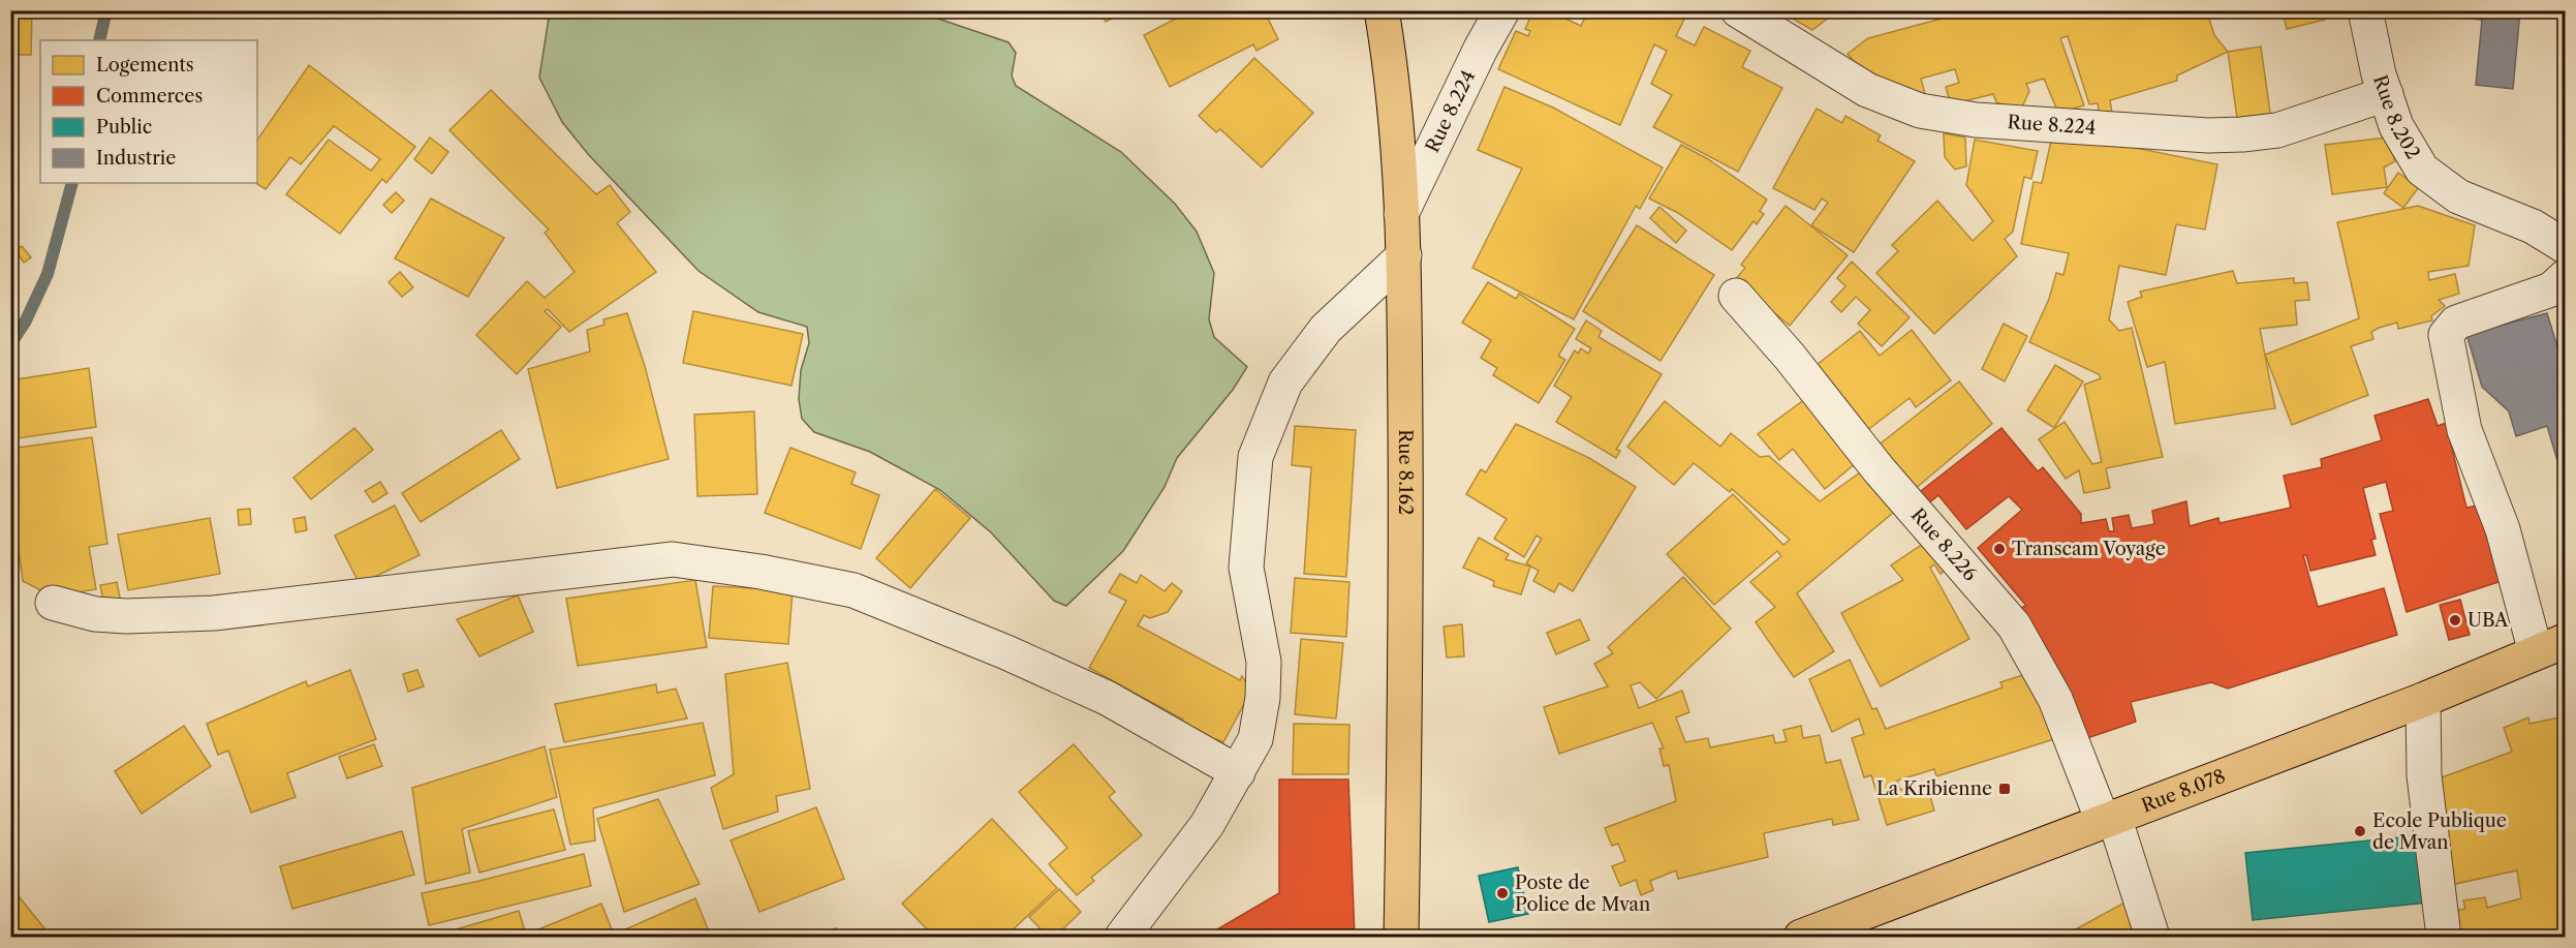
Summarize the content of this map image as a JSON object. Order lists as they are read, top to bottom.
{
  "streets": {
    "highway": ["Rue 8.162", "Rue 8.078"],
    "street": ["Rue 8.224", "Rue 8.202", "Rue 8.226"]
  },
  "crossings": [
    ["Rue 8.224", "Rue 8.202"],
    ["Rue 8.224", "Rue 8.162"],
    ["Rue 8.226", "Rue 8.078"]
  ],
  "places": {
    "other": [
      "Transcam Voyage",
      "UBA",
      "Ecole Publique de Mvan",
      "Poste de Police de Mvan"
    ],
    "transit": ["La Kribienne"]
  },
  "legend": [
    "Logements",
    "Commerces",
    "Public",
    "Industrie"
  ]
}
